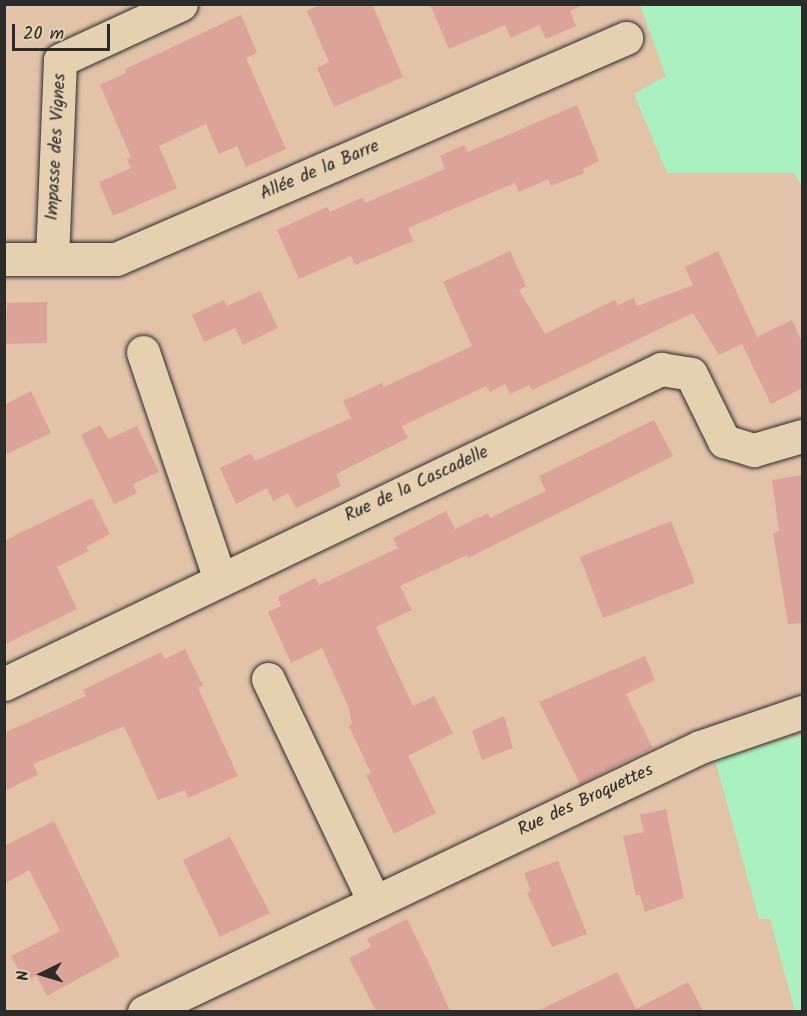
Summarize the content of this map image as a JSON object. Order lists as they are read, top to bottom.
{
  "streets": {
    "street": [
      "Impasse des Vignes",
      "Allée de la Barre",
      "Rue de la Cascadelle",
      "Rue des Broquettes"
    ]
  },
  "crossings": [
    ["Impasse des Vignes", "Allée de la Barre"]
  ],
  "scale_bar": "20 m",
  "north": "left"
}
